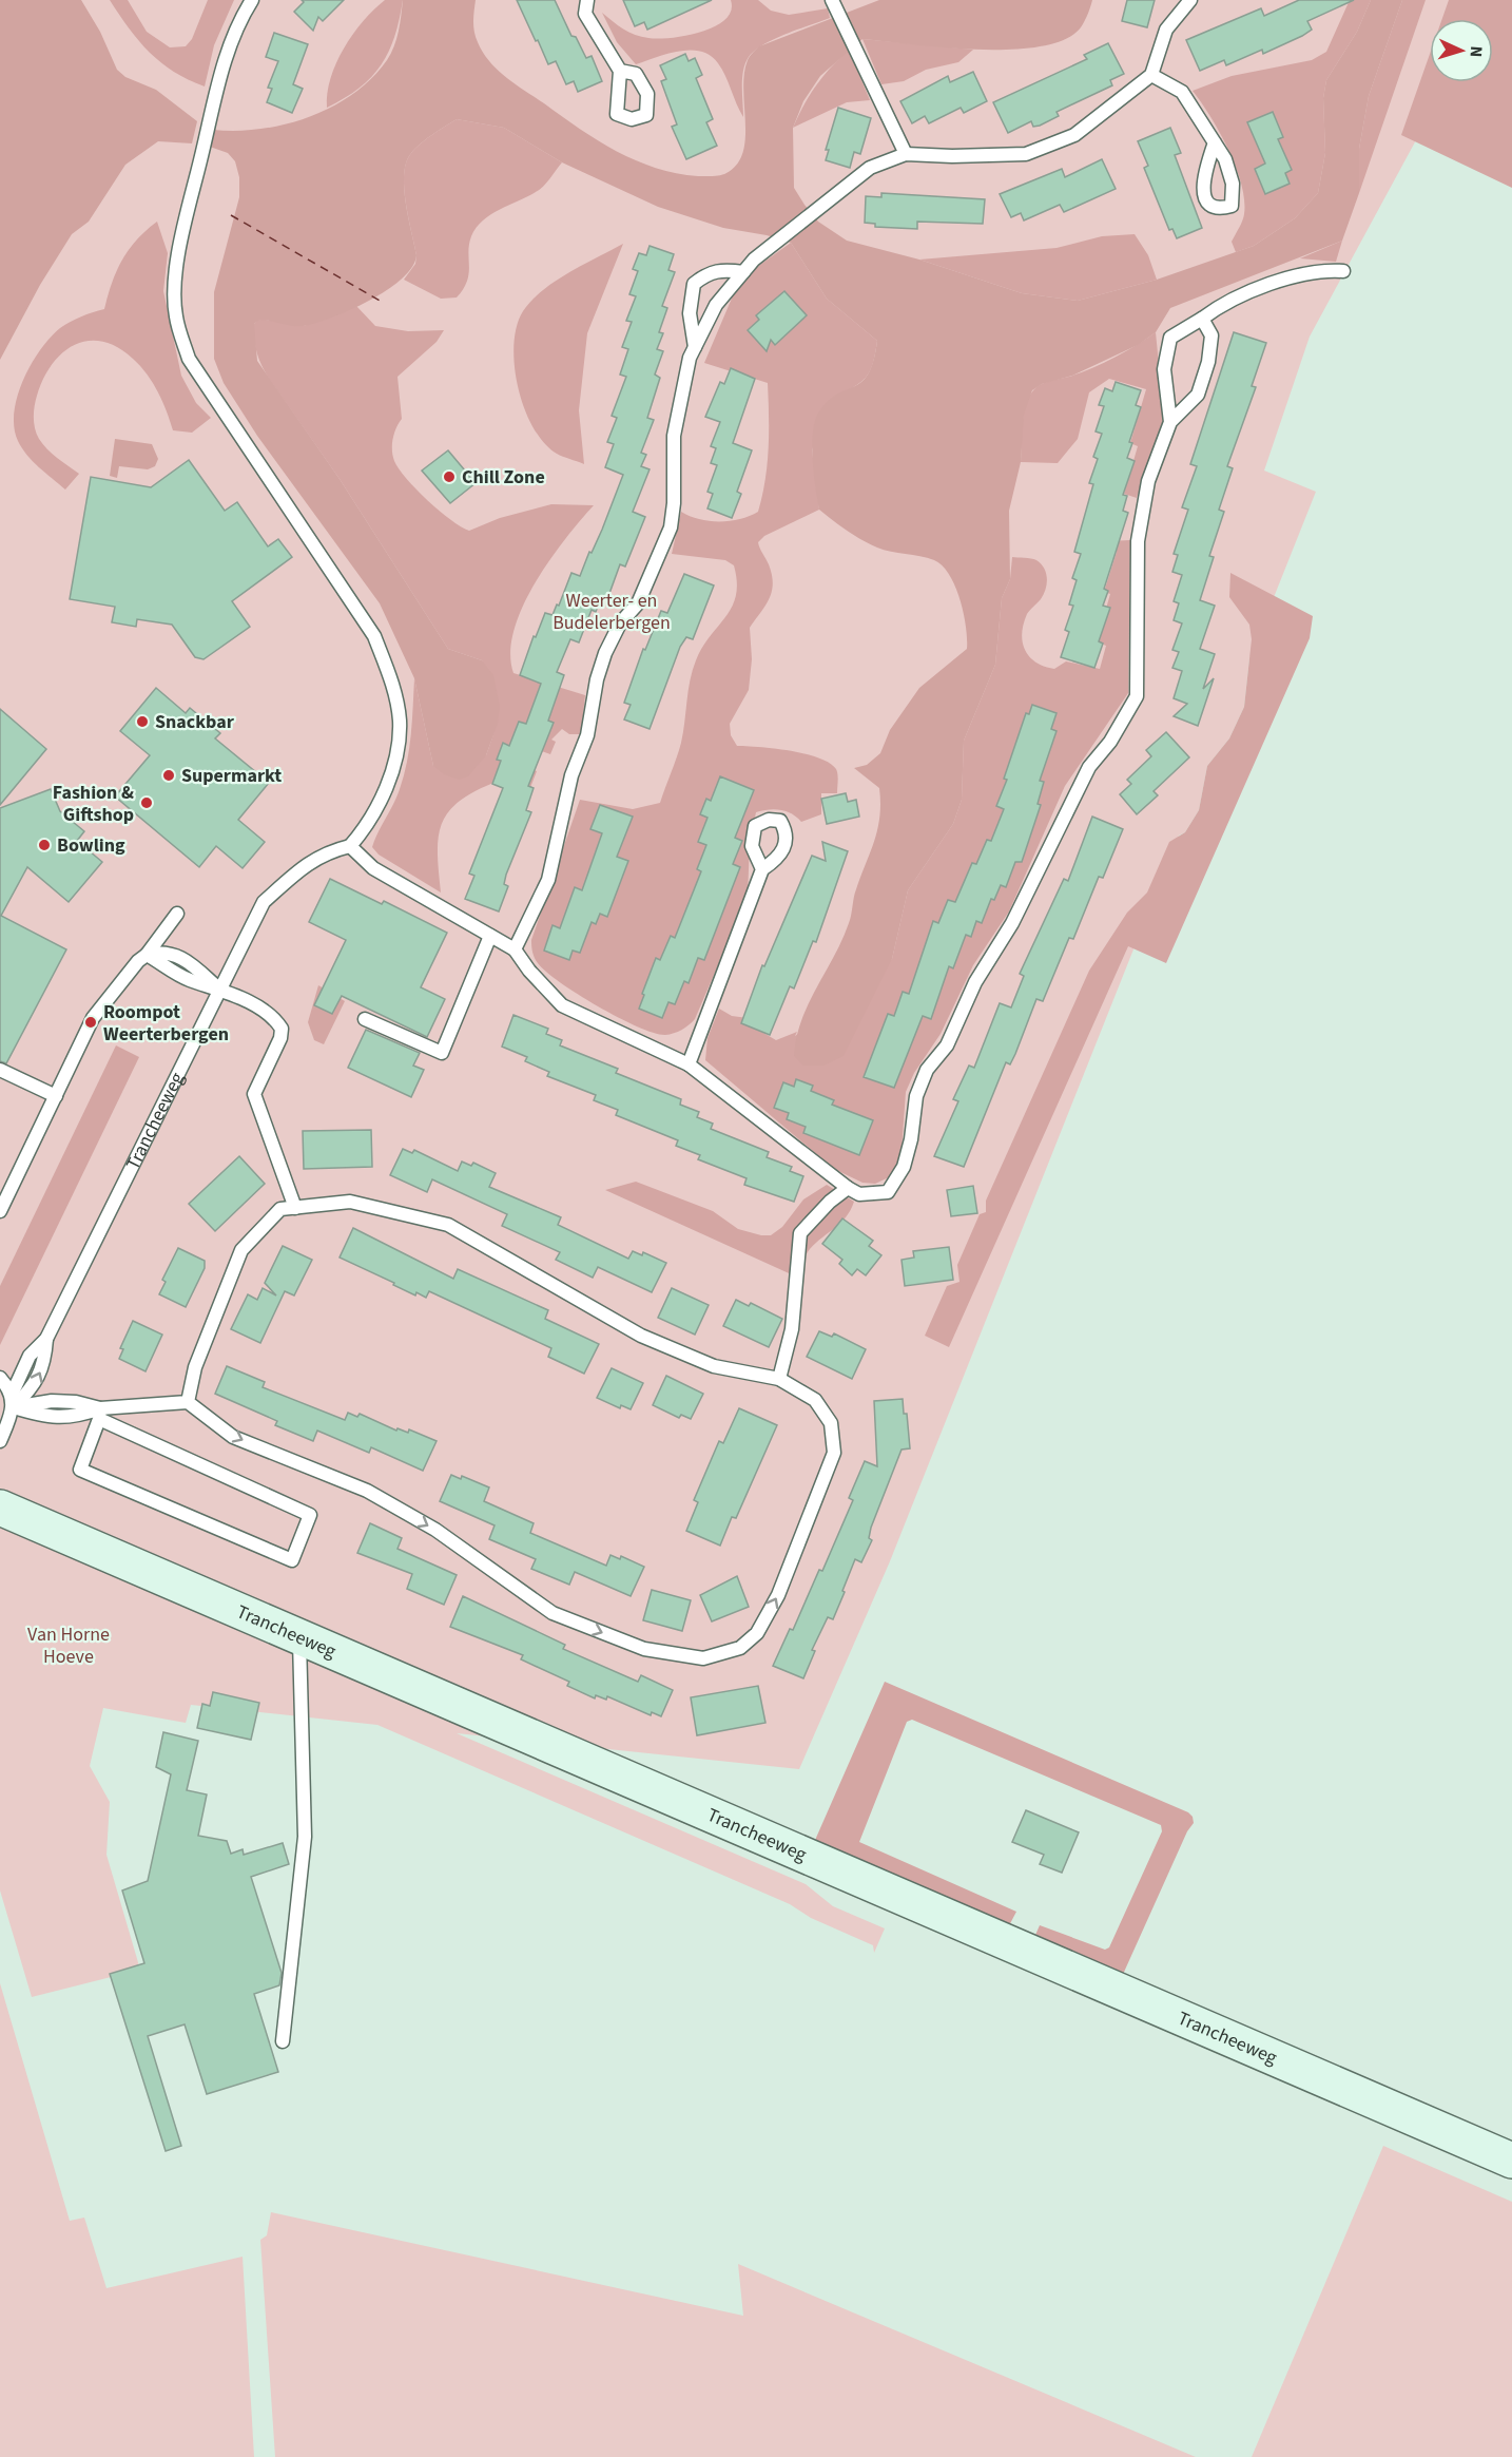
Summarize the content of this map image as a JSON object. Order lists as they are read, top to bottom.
{
  "streets": {
    "street": ["Trancheeweg"]
  },
  "parks": ["Weerter- en Budelerbergen", "Van Horne Hoeve"],
  "places": [
    "Chill Zone",
    "Snackbar",
    "Supermarkt",
    "Fashion & Giftshop",
    "Bowling",
    "Roompot Weerterbergen"
  ],
  "north": "right"
}
